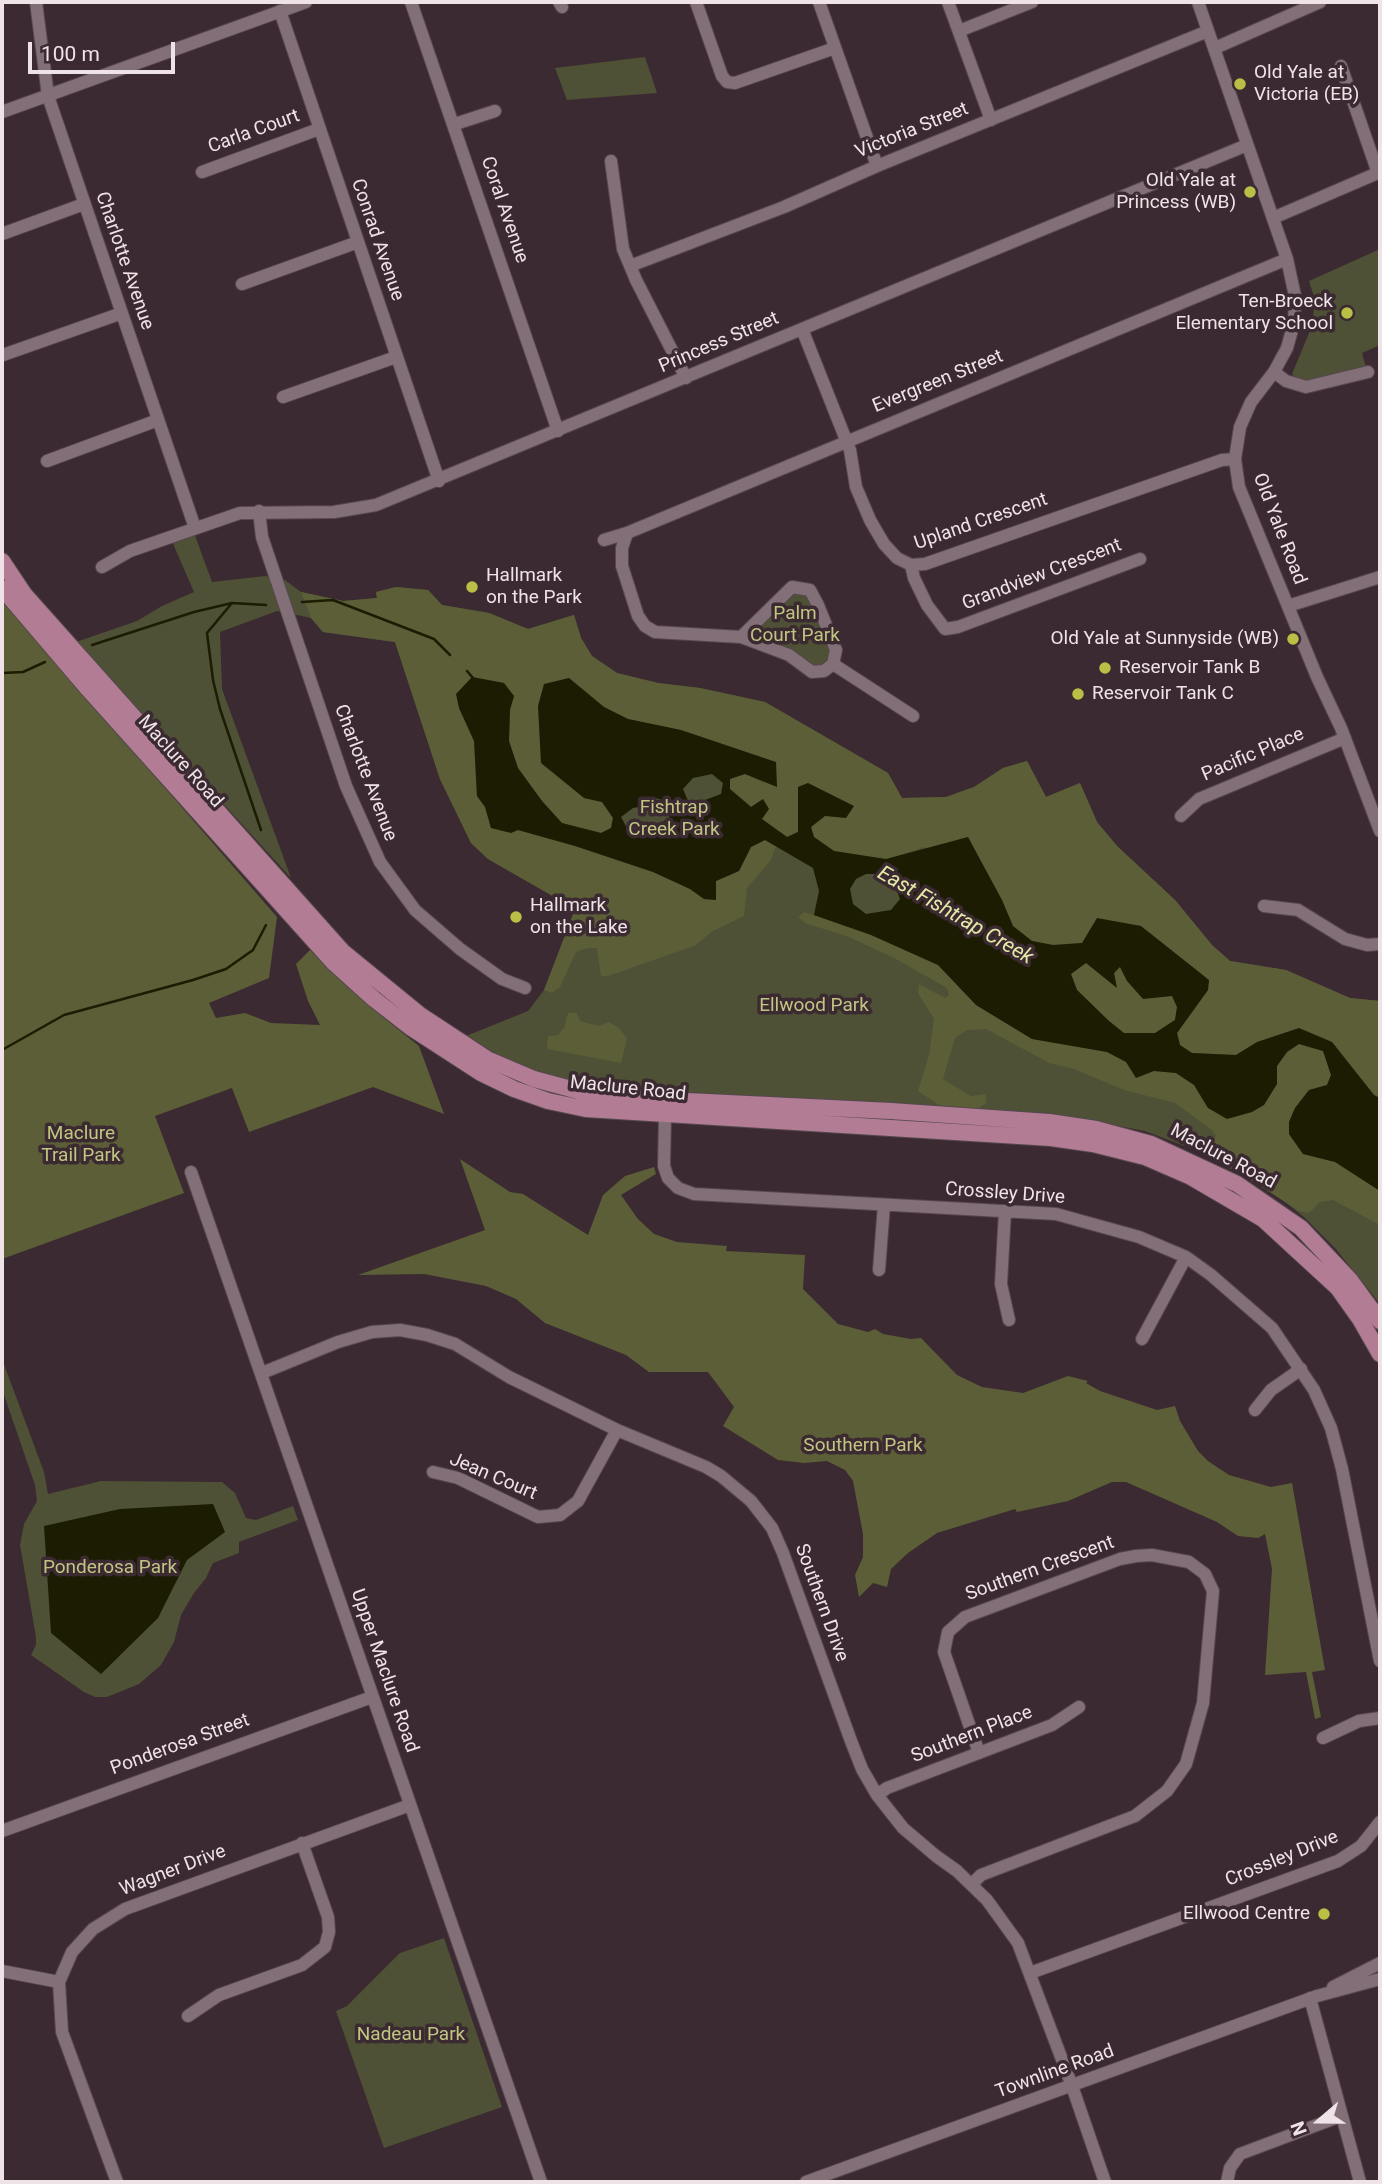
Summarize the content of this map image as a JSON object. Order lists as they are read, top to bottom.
{
  "streets": {
    "main road": ["Maclure Road"],
    "street": [
      "Victoria Street",
      "Carla Court",
      "Coral Avenue",
      "Conrad Avenue",
      "Charlotte Avenue",
      "Princess Street",
      "Evergreen Street",
      "Upland Crescent",
      "Old Yale Road",
      "Grandview Crescent",
      "Pacific Place",
      "Crossley Drive",
      "Jean Court",
      "Southern Crescent",
      "Southern Drive",
      "Upper Maclure Road",
      "Southern Place",
      "Ponderosa Street",
      "Wagner Drive",
      "Townline Road"
    ]
  },
  "crossings": [
    ["Victoria Street", "Old Yale Road"],
    ["Carla Court", "Conrad Avenue"],
    ["Coral Avenue", "Princess Street"],
    ["Conrad Avenue", "Princess Street"],
    ["Charlotte Avenue", "Princess Street"],
    ["Princess Street", "Upland Crescent"],
    ["Princess Street", "Old Yale Road"],
    ["Evergreen Street", "Upland Crescent"],
    ["Evergreen Street", "Old Yale Road"],
    ["Upland Crescent", "Old Yale Road"],
    ["Upland Crescent", "Grandview Crescent"],
    ["Old Yale Road", "Pacific Place"],
    ["Maclure Road", "Crossley Drive"],
    ["Crossley Drive", "Southern Drive"],
    ["Jean Court", "Southern Drive"],
    ["Southern Crescent", "Southern Drive"],
    ["Southern Crescent", "Southern Place"],
    ["Southern Drive", "Upper Maclure Road"],
    ["Southern Drive", "Southern Place"],
    ["Southern Drive", "Townline Road"],
    ["Upper Maclure Road", "Ponderosa Street"],
    ["Upper Maclure Road", "Wagner Drive"]
  ],
  "water": ["East Fishtrap Creek"],
  "parks": [
    "Palm Court Park",
    "Fishtrap Creek Park",
    "Ellwood Park",
    "Maclure Trail Park",
    "Southern Park",
    "Ponderosa Park",
    "Nadeau Park"
  ],
  "places": [
    "Old Yale at Victoria (EB)",
    "Old Yale at Princess (WB)",
    "Ten-Broeck Elementary School",
    "Hallmark on the Park",
    "Old Yale at Sunnyside (WB)",
    "Reservoir Tank B",
    "Reservoir Tank C",
    "Hallmark on the Lake",
    "Ellwood Centre"
  ],
  "scale_bar": "100 m",
  "north": "left"
}
